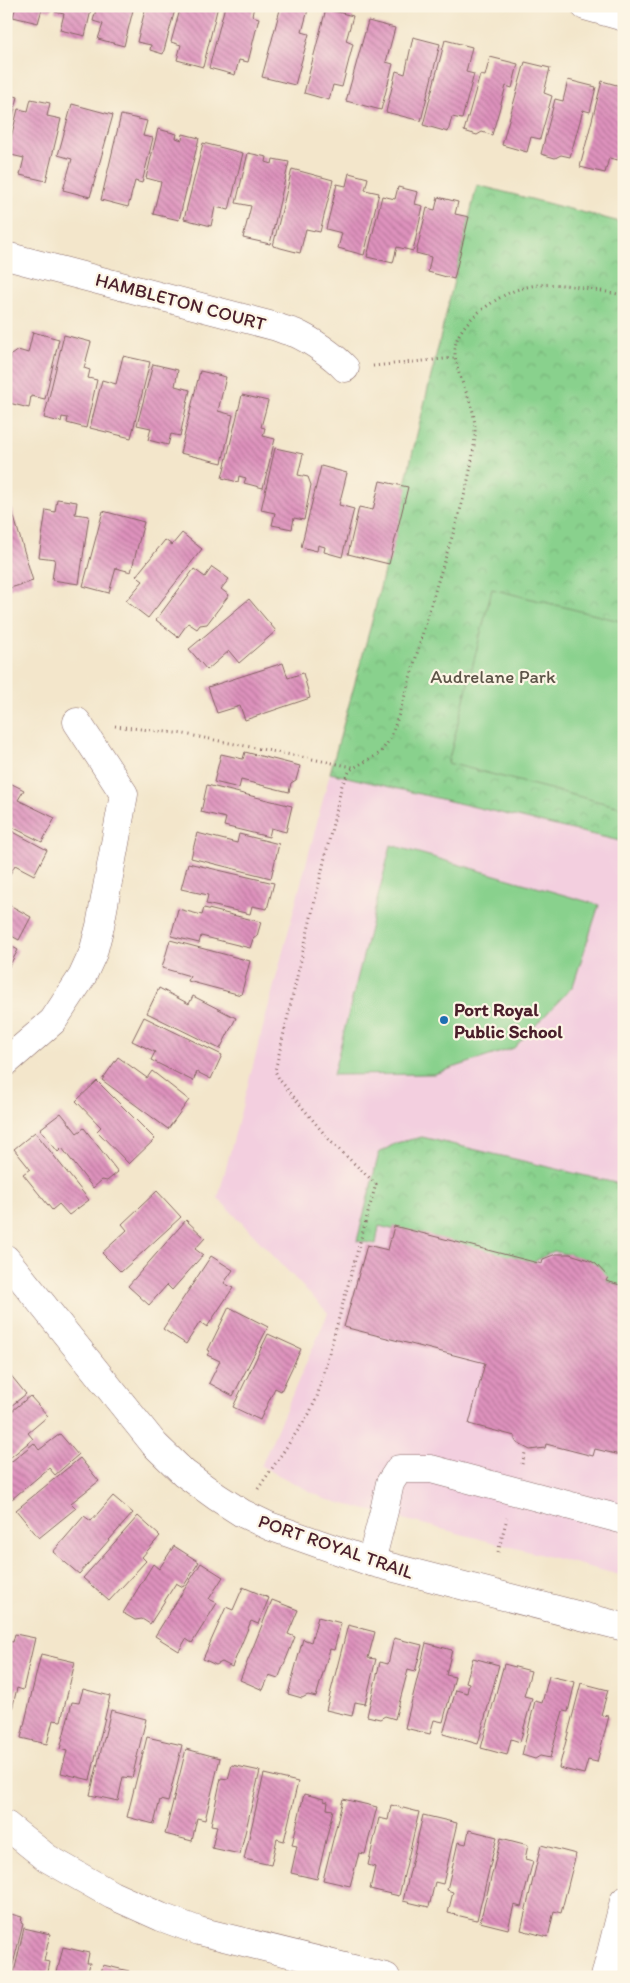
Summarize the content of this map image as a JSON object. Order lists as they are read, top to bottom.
{
  "streets": {
    "street": ["HAMBLETON COURT", "PORT ROYAL TRAIL"]
  },
  "parks": ["Audrelane Park"],
  "places": ["Port Royal Public School"]
}
